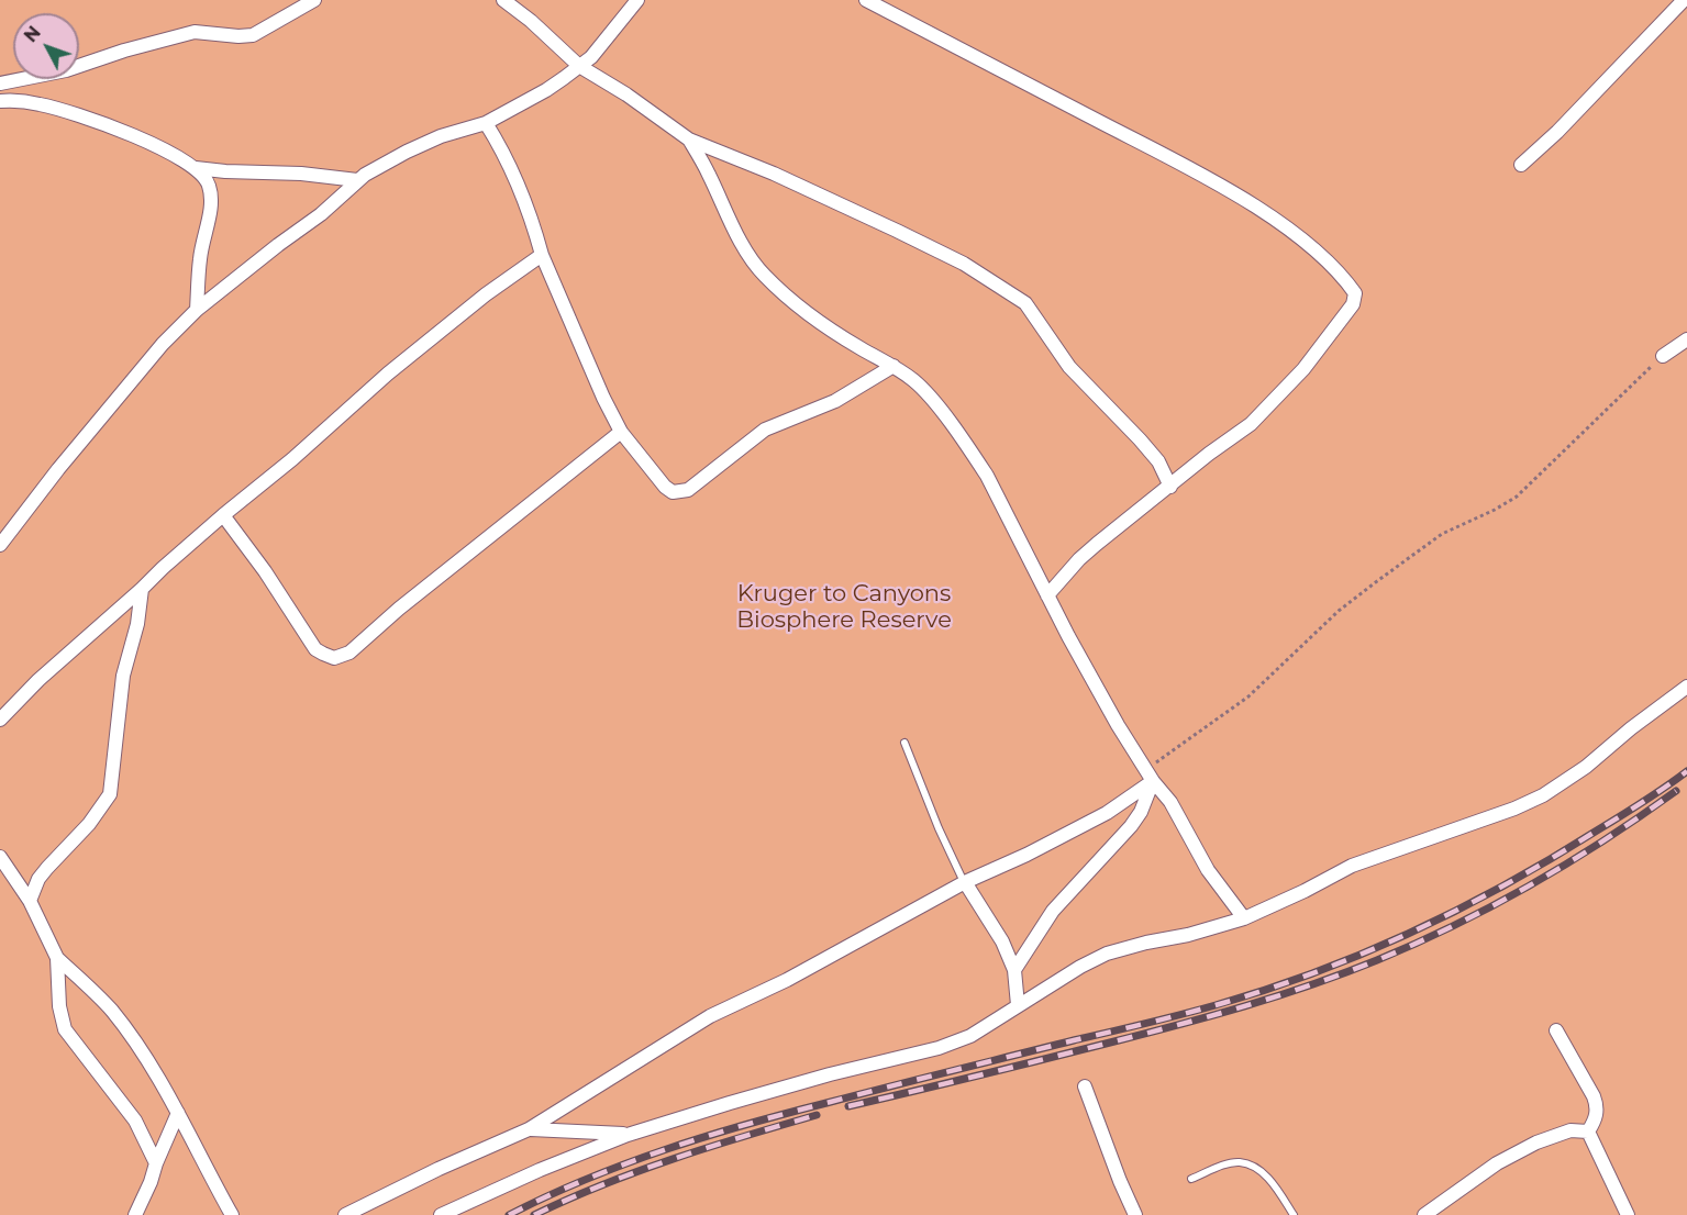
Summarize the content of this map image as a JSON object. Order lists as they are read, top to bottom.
{
  "parks": ["Kruger to Canyons Biosphere Reserve"],
  "north": "top left"
}
